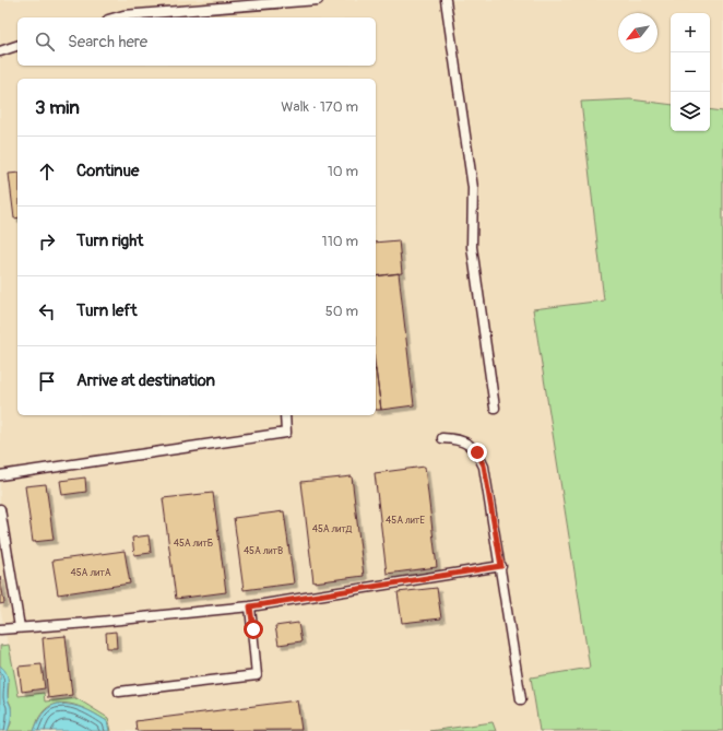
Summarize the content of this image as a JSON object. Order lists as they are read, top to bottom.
{
  "house_numbers": [
    "45А литЕ",
    "45А литД",
    "45А литБ",
    "45А литВ",
    "45А литА"
  ],
  "north": "bottom left",
  "page": {
    "map_buttons": ["+", "−"],
    "search": "Search here",
    "heading": ["3 min", "Walk · 170 m"],
    "list": [
      ["Continue", "10 m"],
      ["Turn right", "110 m"],
      ["Turn left", "50 m"],
      "Arrive at destination"
    ]
  }
}
